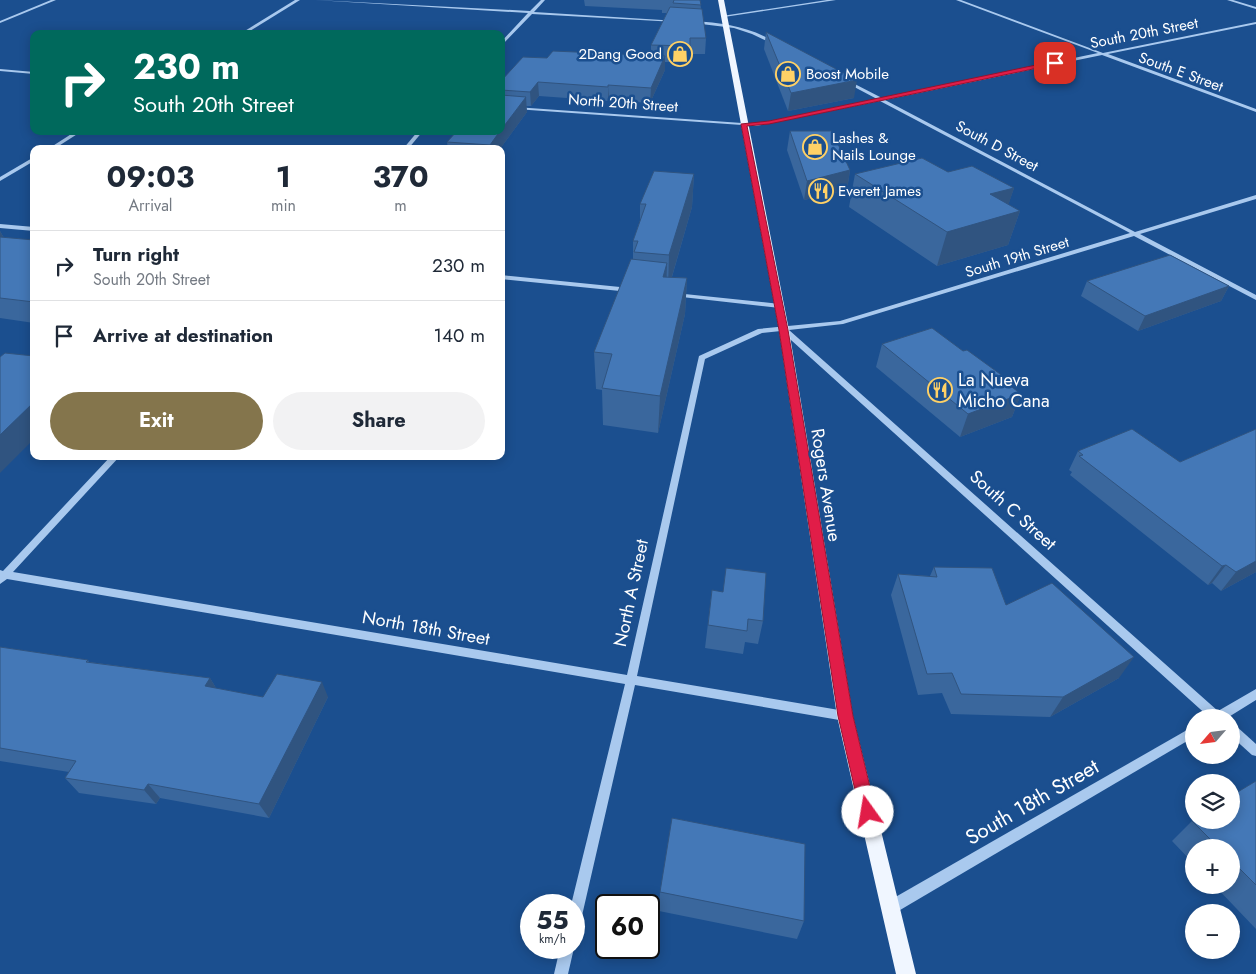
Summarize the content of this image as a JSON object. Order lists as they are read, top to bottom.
{
  "streets": {
    "main road": ["Rogers Avenue"],
    "street": [
      "South 20th Street",
      "South E Street",
      "North 20th Street",
      "South D Street",
      "South 19th Street",
      "South C Street",
      "North A Street",
      "North 18th Street",
      "South 18th Street"
    ]
  },
  "crossings": [
    ["South 20th Street", "South E Street"],
    ["South 20th Street", "North 20th Street"],
    ["South 20th Street", "South D Street"],
    ["South 20th Street", "Rogers Avenue"],
    ["North 20th Street", "Rogers Avenue"],
    ["South D Street", "South 19th Street"],
    ["South 19th Street", "Rogers Avenue"],
    ["South 19th Street", "South C Street"],
    ["South 19th Street", "North A Street"],
    ["Rogers Avenue", "South C Street"],
    ["Rogers Avenue", "North A Street"],
    ["Rogers Avenue", "North 18th Street"],
    ["Rogers Avenue", "South 18th Street"],
    ["South C Street", "North A Street"],
    ["North A Street", "North 18th Street"]
  ],
  "places": {
    "shop": ["2Dang Good", "Boost Mobile", "Lashes & Nails Lounge"],
    "restaurant": ["Everett James", "La Nueva Micho Cana"]
  },
  "north": "bottom left",
  "page": {
    "turn": ["230 m", "South 20th Street"],
    "eta": [
      "09:03",
      "Arrival",
      "1",
      "min",
      "370",
      "m"
    ],
    "list": [
      {
        "name": "Turn right",
        "note": "South 20th Street",
        "value": "230 m"
      },
      {
        "name": "Arrive at destination",
        "value": "140 m"
      }
    ],
    "buttons": ["Exit", "Share"],
    "map_buttons": ["+", "−"],
    "speed": "55 km/h",
    "limit": "60"
  }
}
